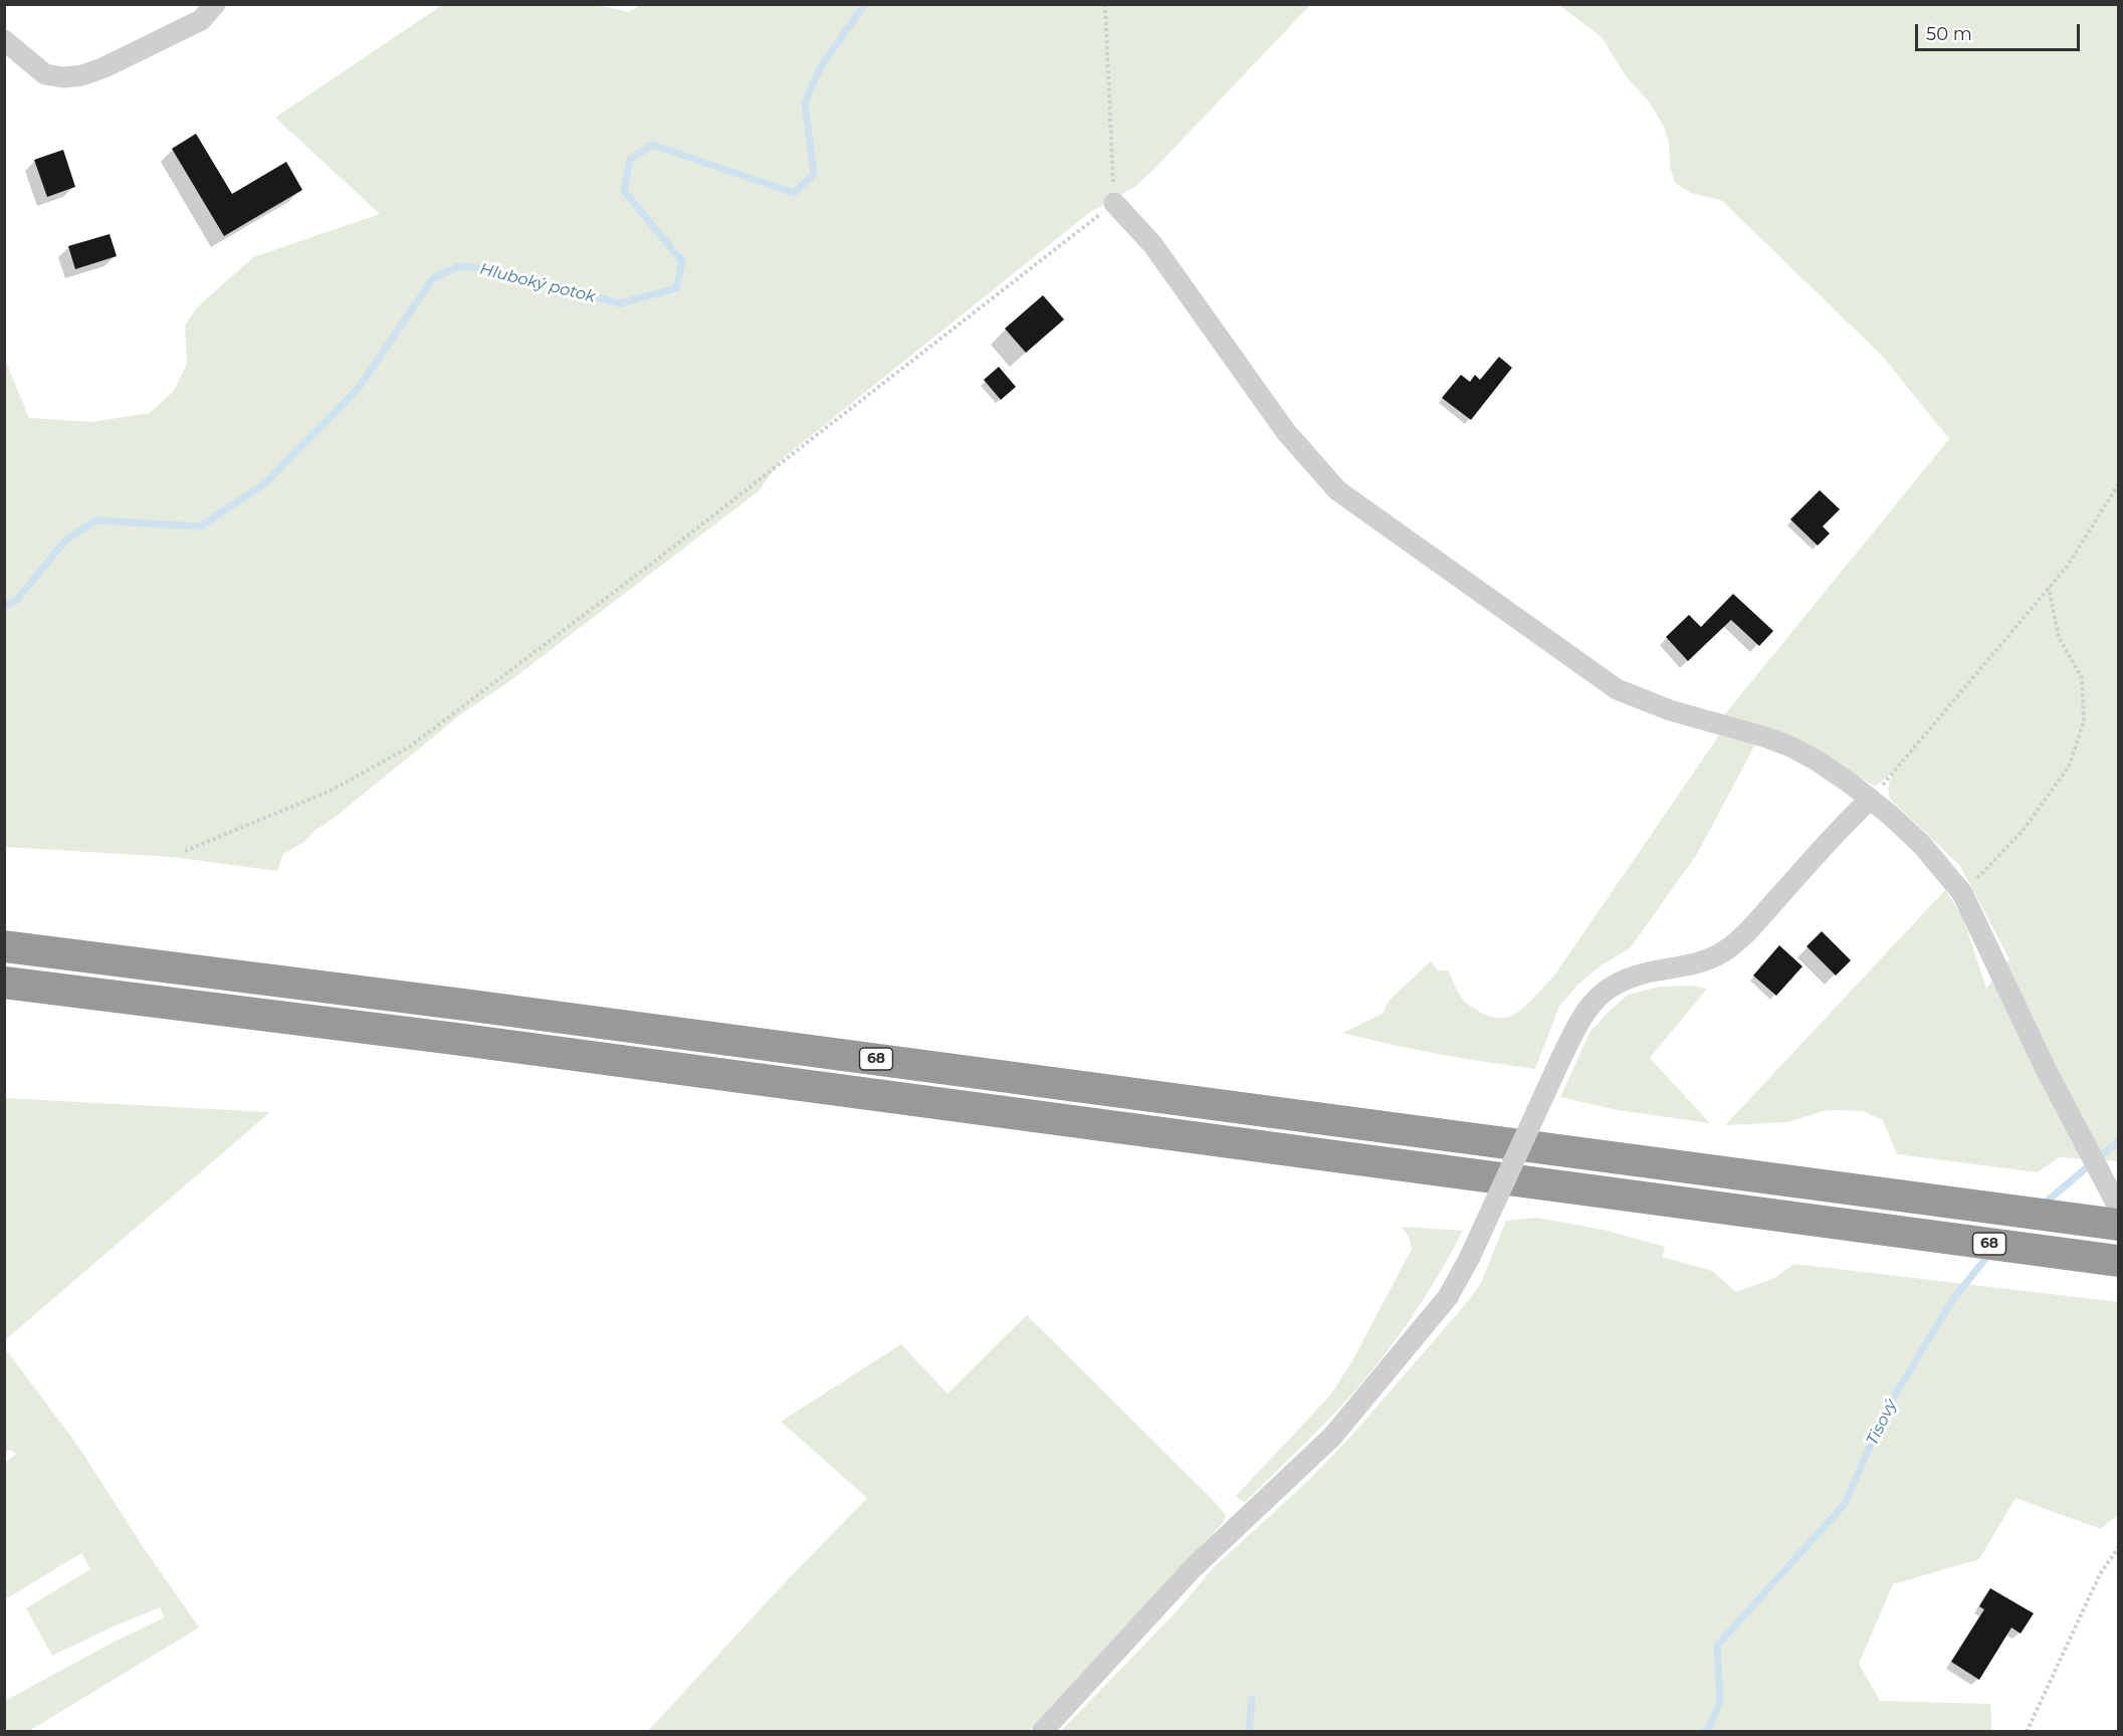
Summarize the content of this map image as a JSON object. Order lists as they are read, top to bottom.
{
  "streets": {
    "highway": ["68"]
  },
  "water": ["Hluboký potok", "Tisový"],
  "scale_bar": "50 m"
}
